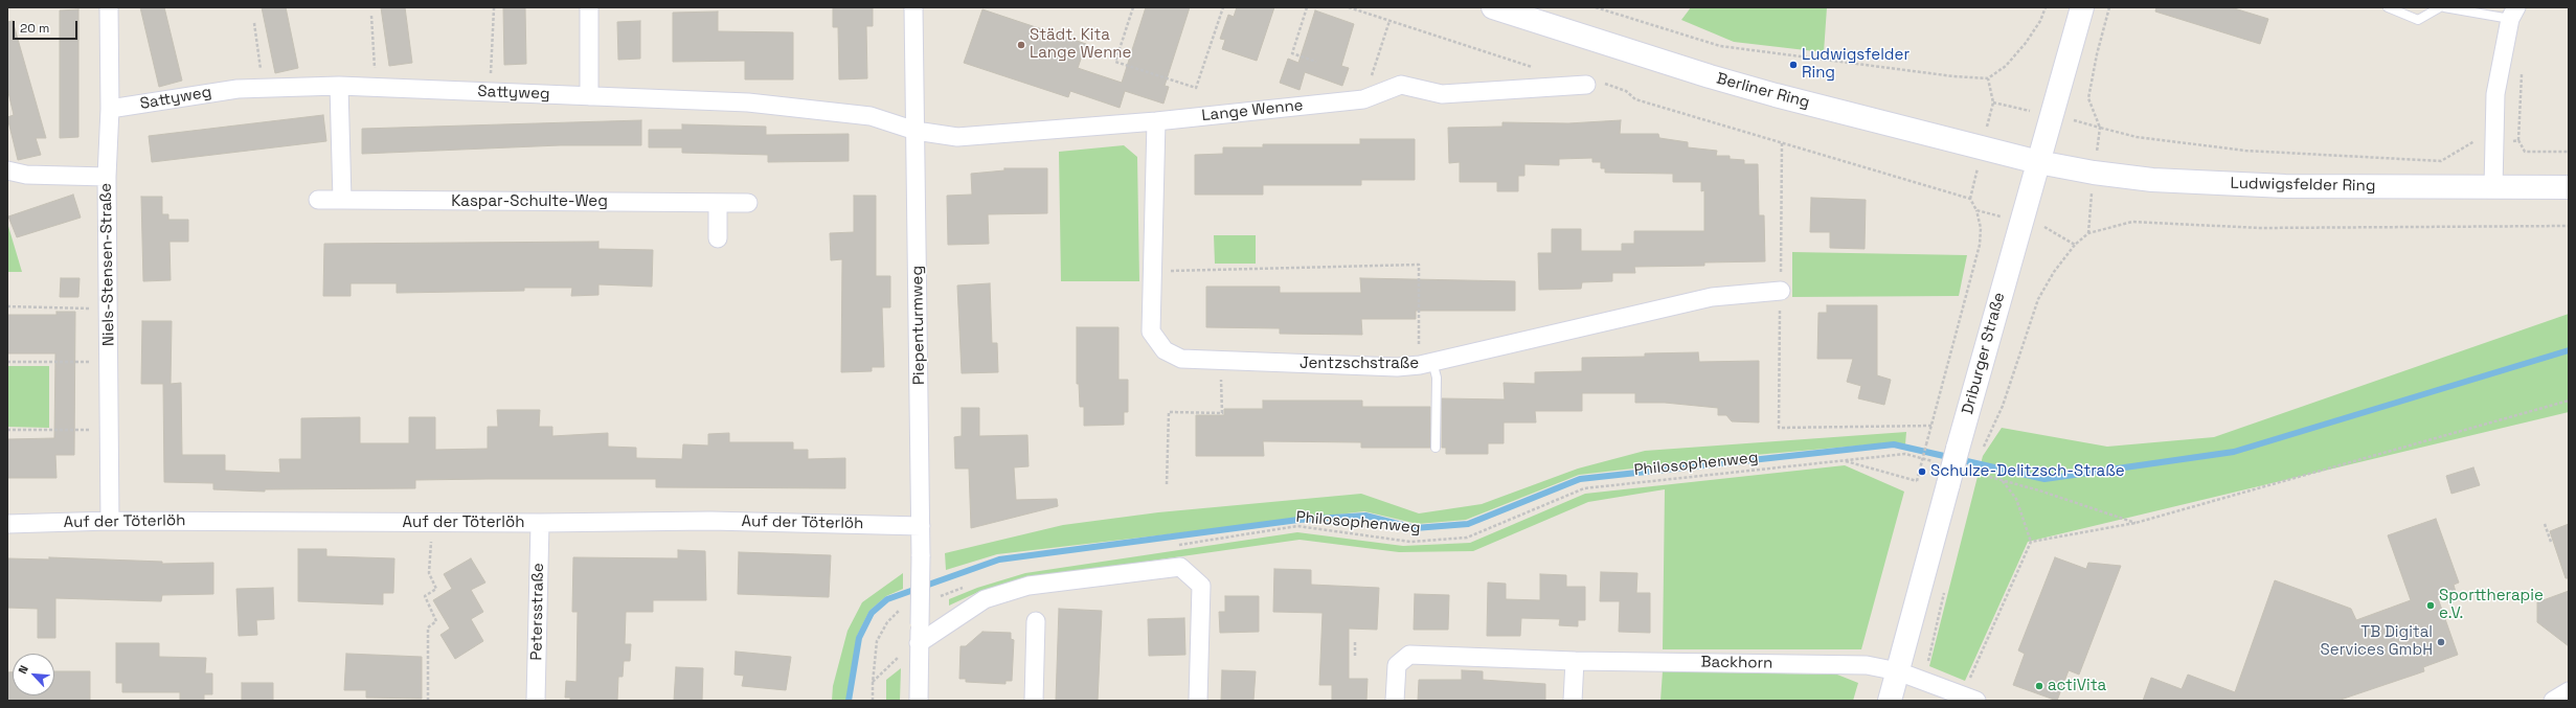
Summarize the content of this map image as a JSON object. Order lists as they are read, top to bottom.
{
  "streets": {
    "main road": ["Berliner Ring", "Ludwigsfelder Ring", "Driburger Straße"],
    "street": [
      "Sattyweg",
      "Lange Wenne",
      "Kaspar-Schulte-Weg",
      "Niels-Stensen-Straße",
      "Piepenturmweg",
      "Jentzschstraße",
      "Auf der Töterlöh",
      "Petersstraße",
      "Backhorn"
    ],
    "path": ["Philosophenweg"]
  },
  "crossings": [
    ["Berliner Ring", "Ludwigsfelder Ring"],
    ["Berliner Ring", "Driburger Straße"],
    ["Sattyweg", "Lange Wenne"],
    ["Sattyweg", "Niels-Stensen-Straße"],
    ["Sattyweg", "Piepenturmweg"],
    ["Lange Wenne", "Piepenturmweg"],
    ["Lange Wenne", "Jentzschstraße"],
    ["Ludwigsfelder Ring", "Driburger Straße"],
    ["Niels-Stensen-Straße", "Auf der Töterlöh"],
    ["Piepenturmweg", "Auf der Töterlöh"],
    ["Driburger Straße", "Backhorn"],
    ["Auf der Töterlöh", "Petersstraße"]
  ],
  "places": [
    "Städt. Kita Lange Wenne",
    "Ludwigsfelder Ring",
    "Schulze-Delitzsch-Straße",
    "Sporttherapie e.V.",
    "TB Digital Services GmbH",
    "actiVita"
  ],
  "scale_bar": "20 m",
  "north": "top left"
}
